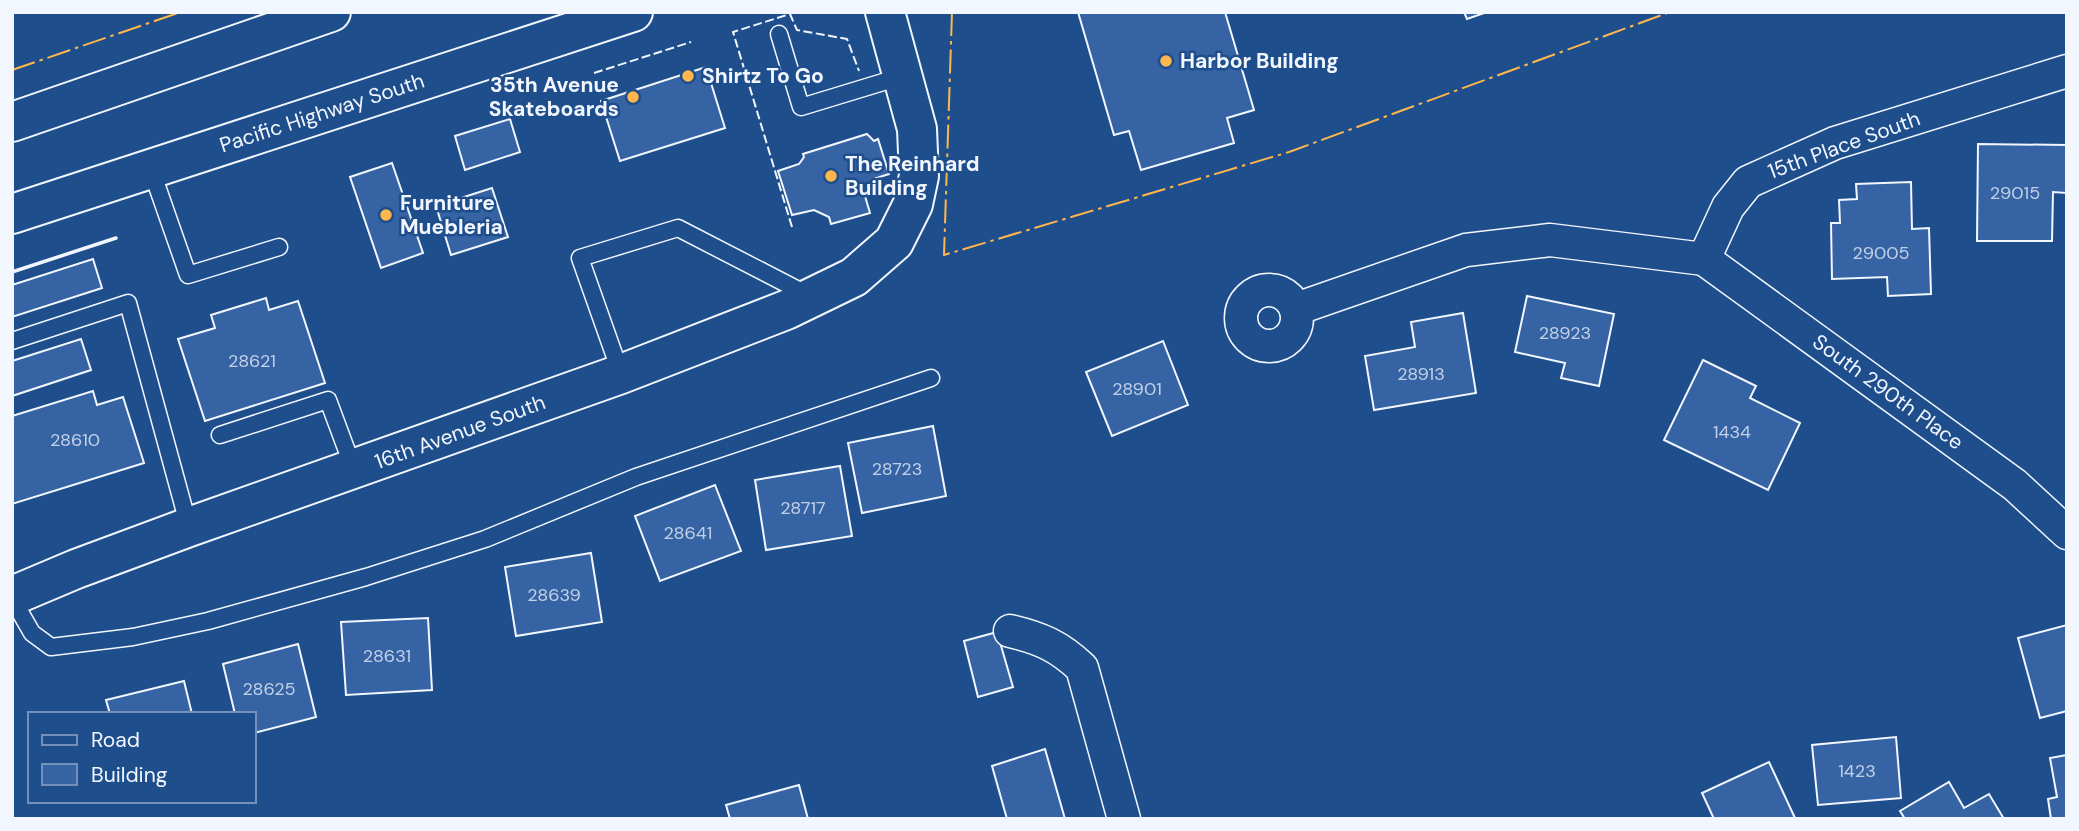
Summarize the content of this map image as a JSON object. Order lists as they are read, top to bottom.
{
  "streets": {
    "street": [
      "Pacific Highway South",
      "15th Place South",
      "South 290th Place",
      "16th Avenue South"
    ]
  },
  "crossings": [
    ["15th Place South", "South 290th Place"]
  ],
  "places": [
    "Harbor Building",
    "Shirtz To Go",
    "35th Avenue Skateboards",
    "The Reinhard Building",
    "Furniture Muebleria"
  ],
  "house_numbers": [
    "29015",
    "29005",
    "28923",
    "28621",
    "28913",
    "28901",
    "1434",
    "28610",
    "28723",
    "28717",
    "28641",
    "28639",
    "28631",
    "28625",
    "1423"
  ],
  "legend": ["Road", "Building"]
}
